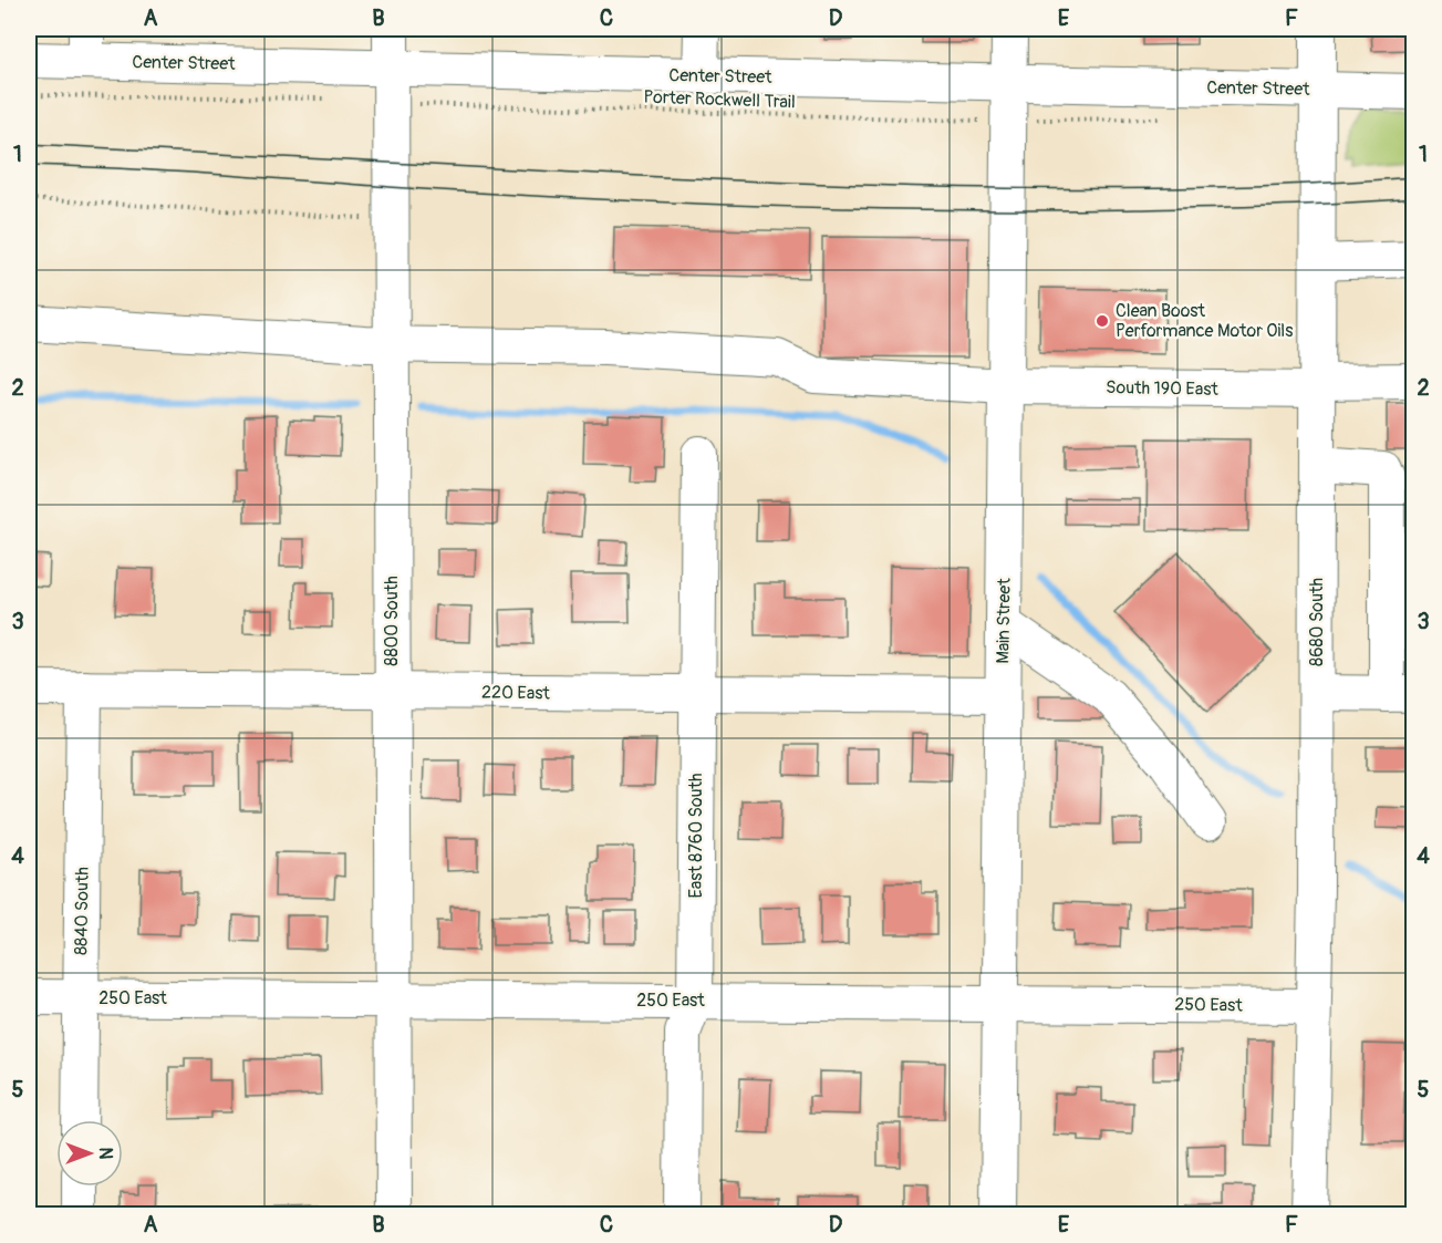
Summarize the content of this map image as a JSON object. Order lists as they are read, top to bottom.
{
  "streets": {
    "street": [
      "Center Street",
      "South 190 East",
      "8800 South",
      "Main Street",
      "8680 South",
      "220 East",
      "East 8760 South",
      "8840 South",
      "250 East"
    ],
    "path": ["Porter Rockwell Trail"]
  },
  "crossings": [
    ["Center Street", "8800 South"],
    ["Center Street", "Main Street"],
    ["Center Street", "8680 South"],
    ["Porter Rockwell Trail", "8800 South"],
    ["Porter Rockwell Trail", "Main Street"],
    ["South 190 East", "8800 South"],
    ["South 190 East", "Main Street"],
    ["South 190 East", "8680 South"],
    ["8800 South", "220 East"],
    ["8800 South", "250 East"],
    ["Main Street", "220 East"],
    ["Main Street", "250 East"],
    ["8680 South", "250 East"],
    ["220 East", "East 8760 South"],
    ["220 East", "8840 South"],
    ["East 8760 South", "250 East"],
    ["8840 South", "250 East"]
  ],
  "places": ["Clean Boost Performance Motor Oils"],
  "north": "right",
  "grid": {
    "columns": [
      "A",
      "B",
      "C",
      "D",
      "E",
      "F"
    ],
    "rows": [
      "1",
      "2",
      "3",
      "4",
      "5"
    ]
  }
}
